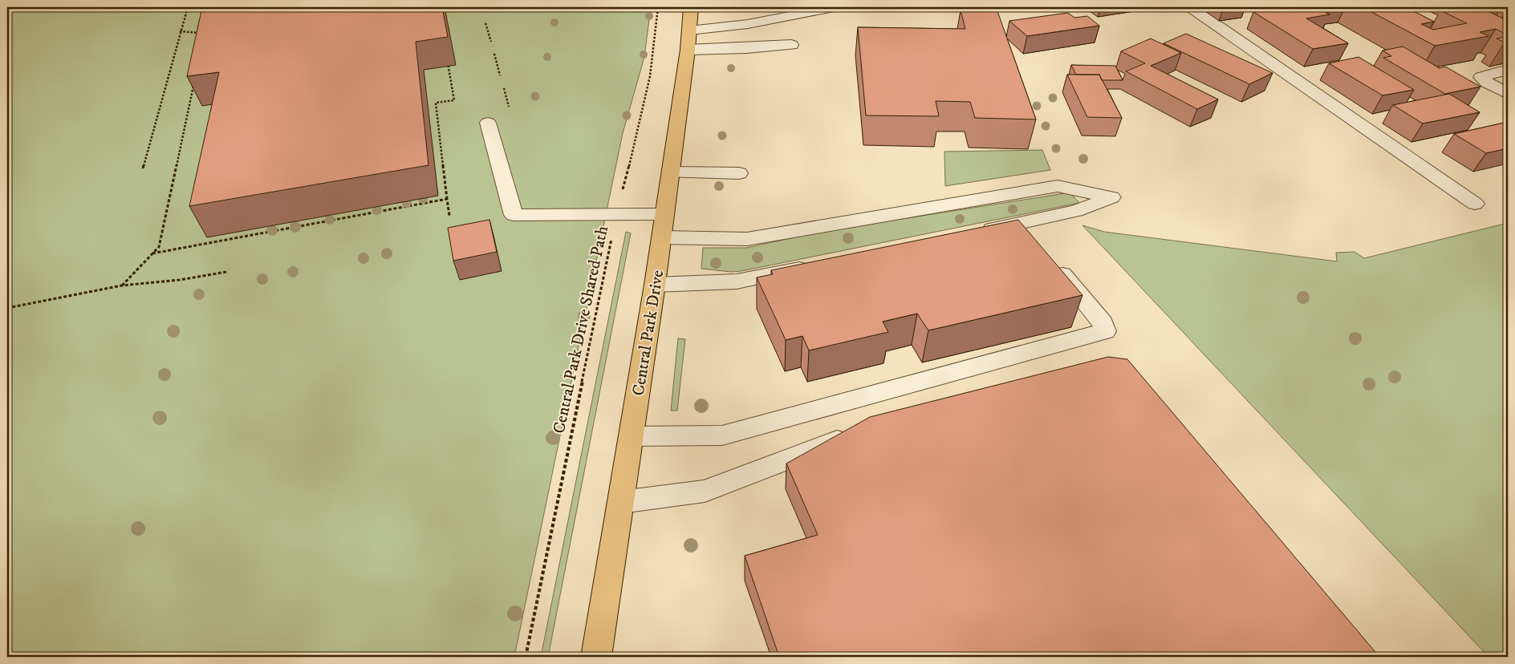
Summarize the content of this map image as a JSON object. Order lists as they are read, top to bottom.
{
  "streets": {
    "main road": ["Central Park Drive"],
    "path": ["Central Park Drive Shared Path"]
  }
}
